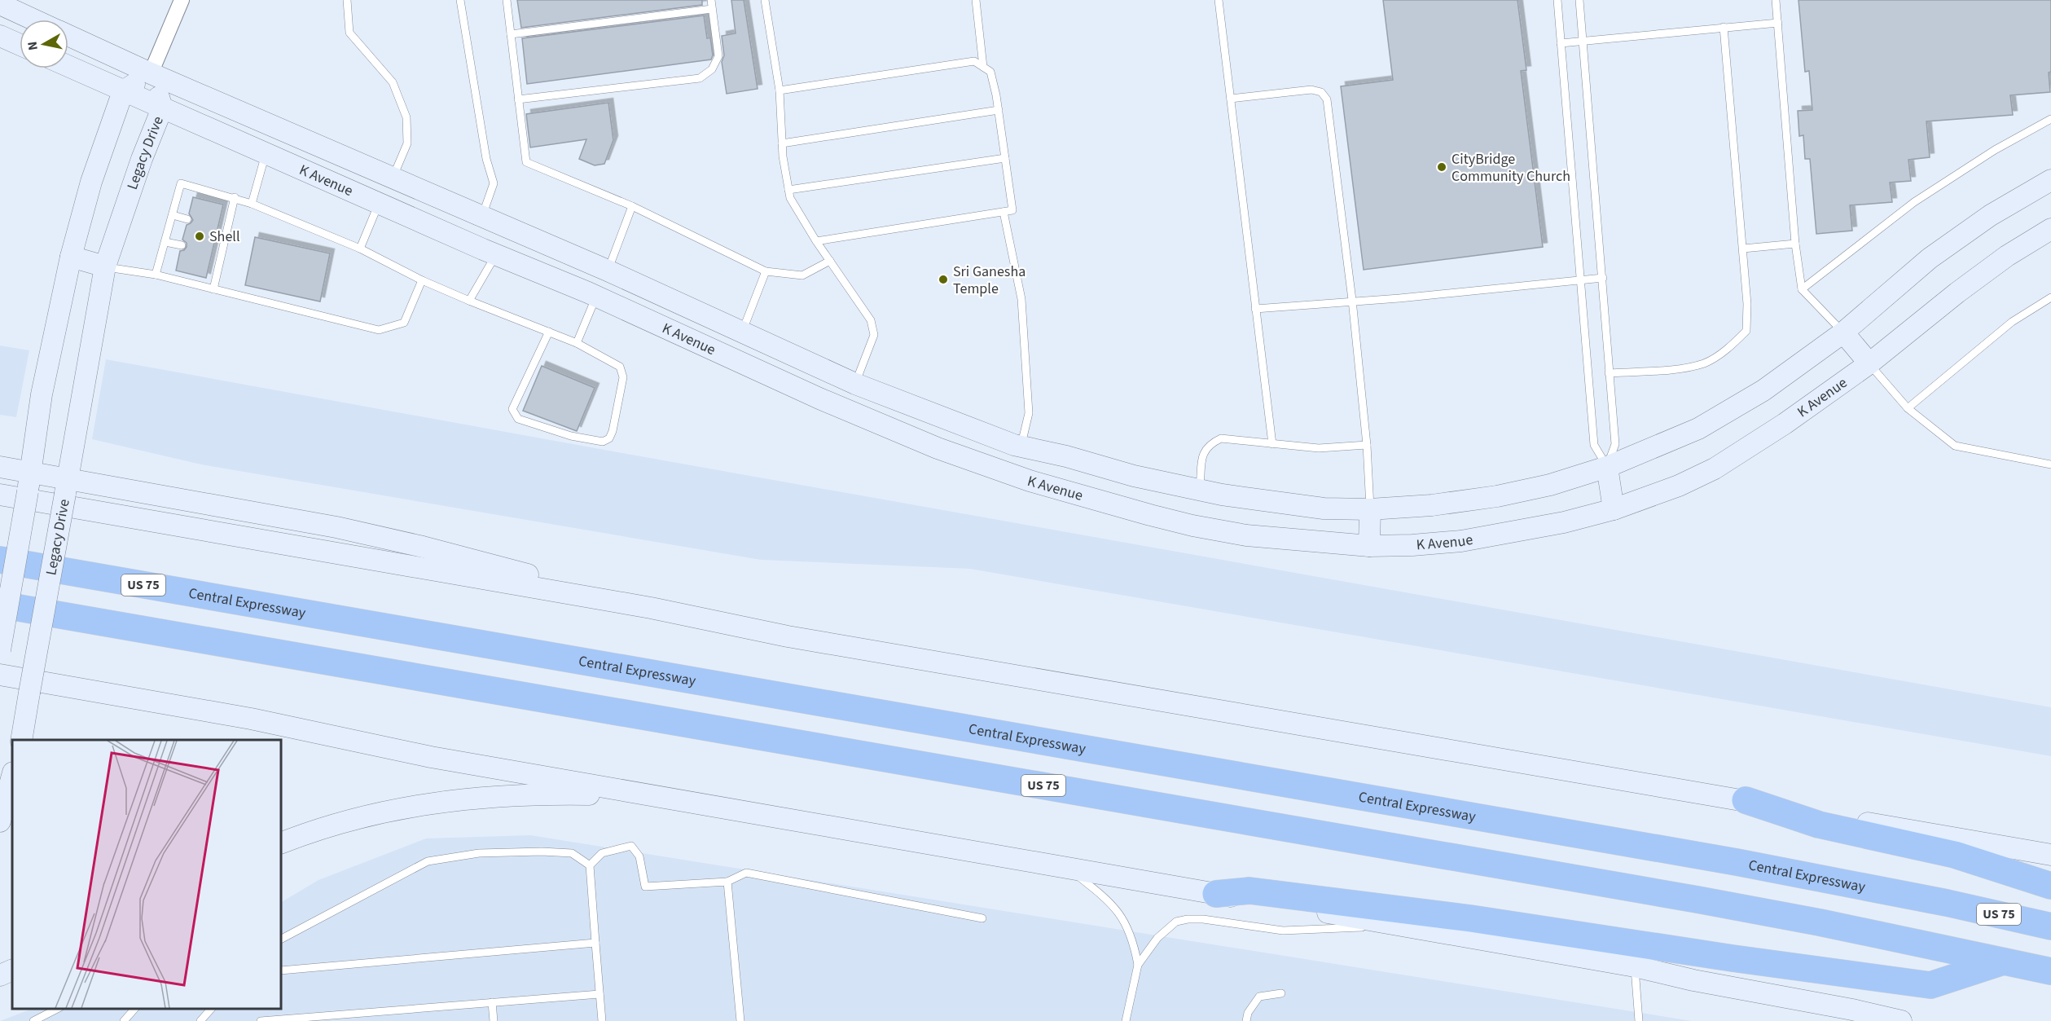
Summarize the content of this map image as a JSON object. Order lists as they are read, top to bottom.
{
  "streets": {
    "highway": ["US 75", "Central Expressway"],
    "main road": ["Legacy Drive", "K Avenue"]
  },
  "crossings": [
    ["Legacy Drive", "K Avenue"]
  ],
  "places": ["CityBridge Community Church", "Shell", "Sri Ganesha Temple"],
  "north": "left"
}
